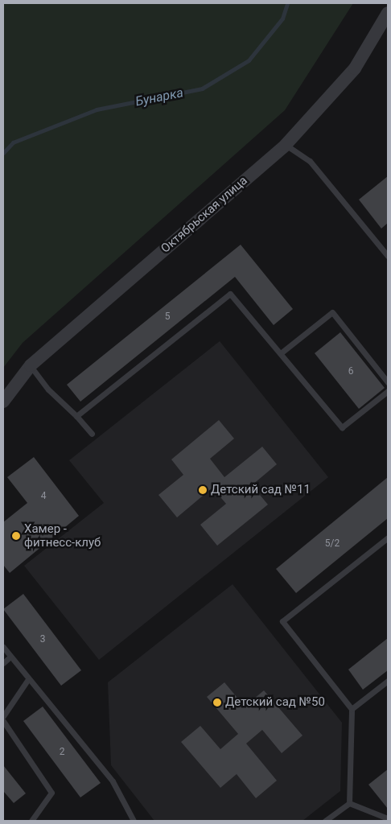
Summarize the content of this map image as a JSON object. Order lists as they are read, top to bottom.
{
  "streets": {
    "street": ["Октябрьская улица"]
  },
  "water": ["Бунарка"],
  "places": ["Детский сад №11", "Хамер - фитнесс-клуб", "Детский сад №50"],
  "house_numbers": [
    "5",
    "6",
    "4",
    "5/2",
    "3",
    "2"
  ]
}
